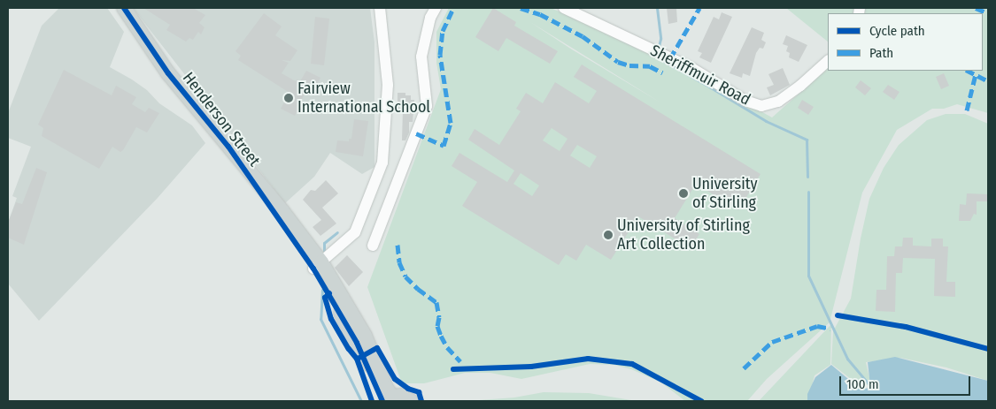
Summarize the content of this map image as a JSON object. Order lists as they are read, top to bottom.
{
  "streets": {
    "main road": ["Henderson Street"],
    "street": ["Sheriffmuir Road"]
  },
  "places": ["Fairview International School", "University of Stirling", "University of Stirling Art Collection"],
  "legend": ["Cycle path", "Path"],
  "scale_bar": "100 m"
}
